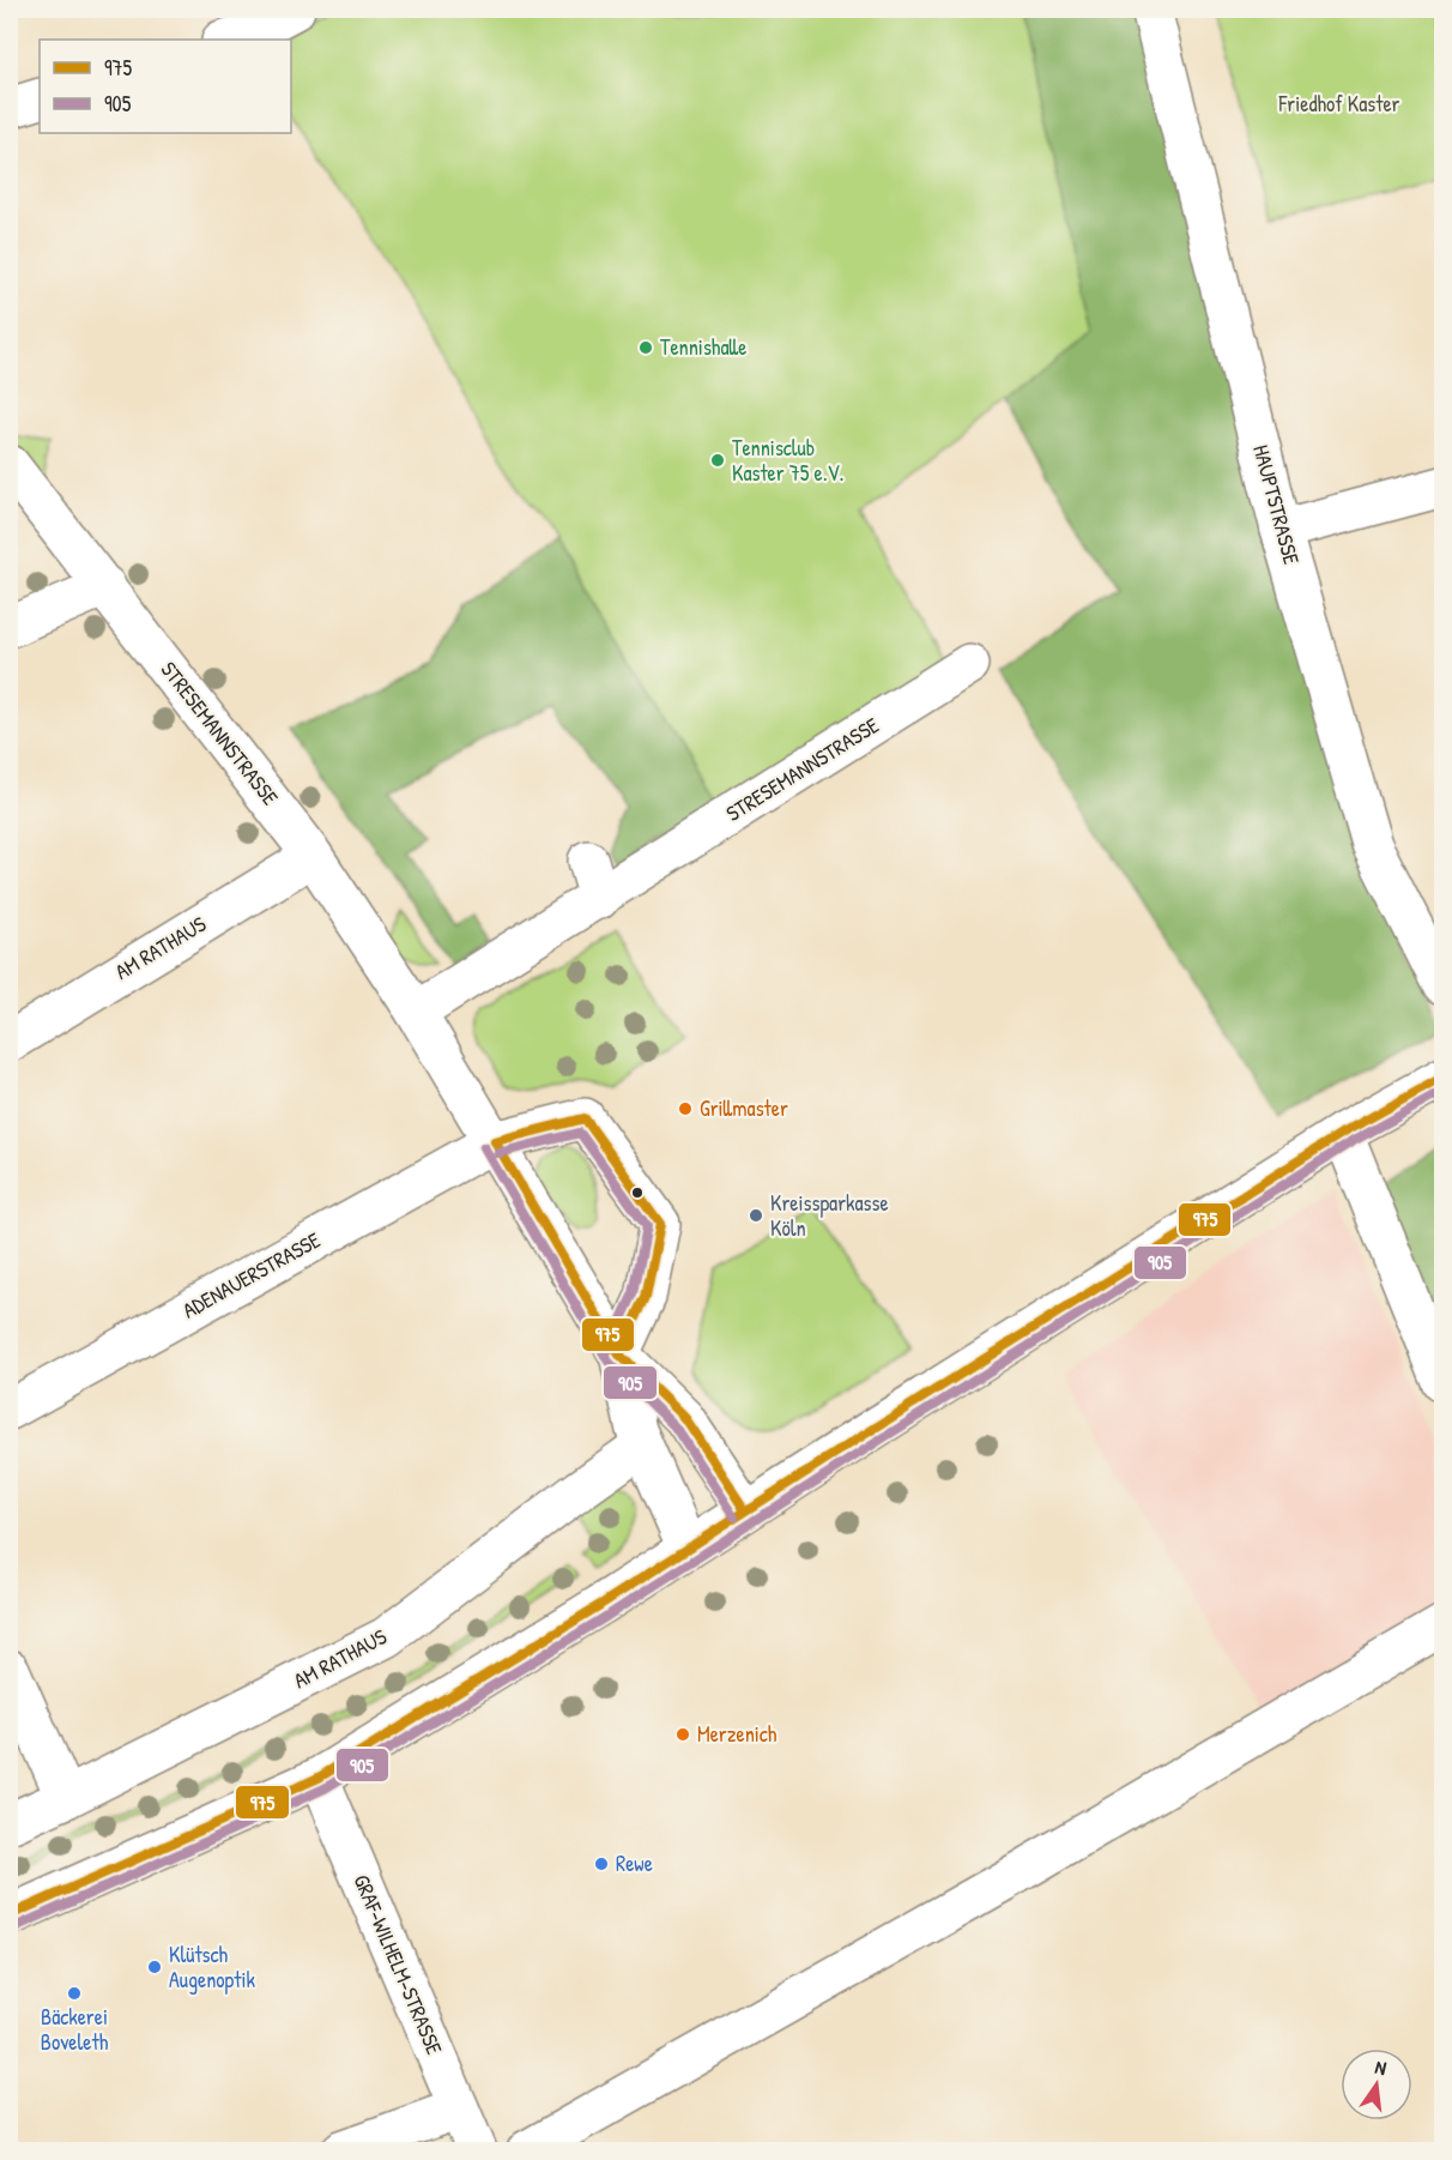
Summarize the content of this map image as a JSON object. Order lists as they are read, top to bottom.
{
  "streets": {
    "street": [
      "HAUPTSTRASSE",
      "STRESEMANNSTRASSE",
      "AM RATHAUS",
      "ADENAUERSTRASSE",
      "GRAF-WILHELM-STRASSE"
    ]
  },
  "crossings": [
    ["STRESEMANNSTRASSE", "AM RATHAUS"],
    ["STRESEMANNSTRASSE", "ADENAUERSTRASSE"]
  ],
  "parks": ["Friedhof Kaster"],
  "places": [
    "Tennishalle",
    "Tennisclub Kaster 75 e.V.",
    "Grillmaster",
    "Kreissparkasse Köln",
    "Merzenich",
    "Rewe",
    "Klütsch Augenoptik",
    "Bäckerei Boveleth"
  ],
  "lines": ["transit line 975", "transit line 905"],
  "legend": ["975", "905"],
  "north": "top"
}
